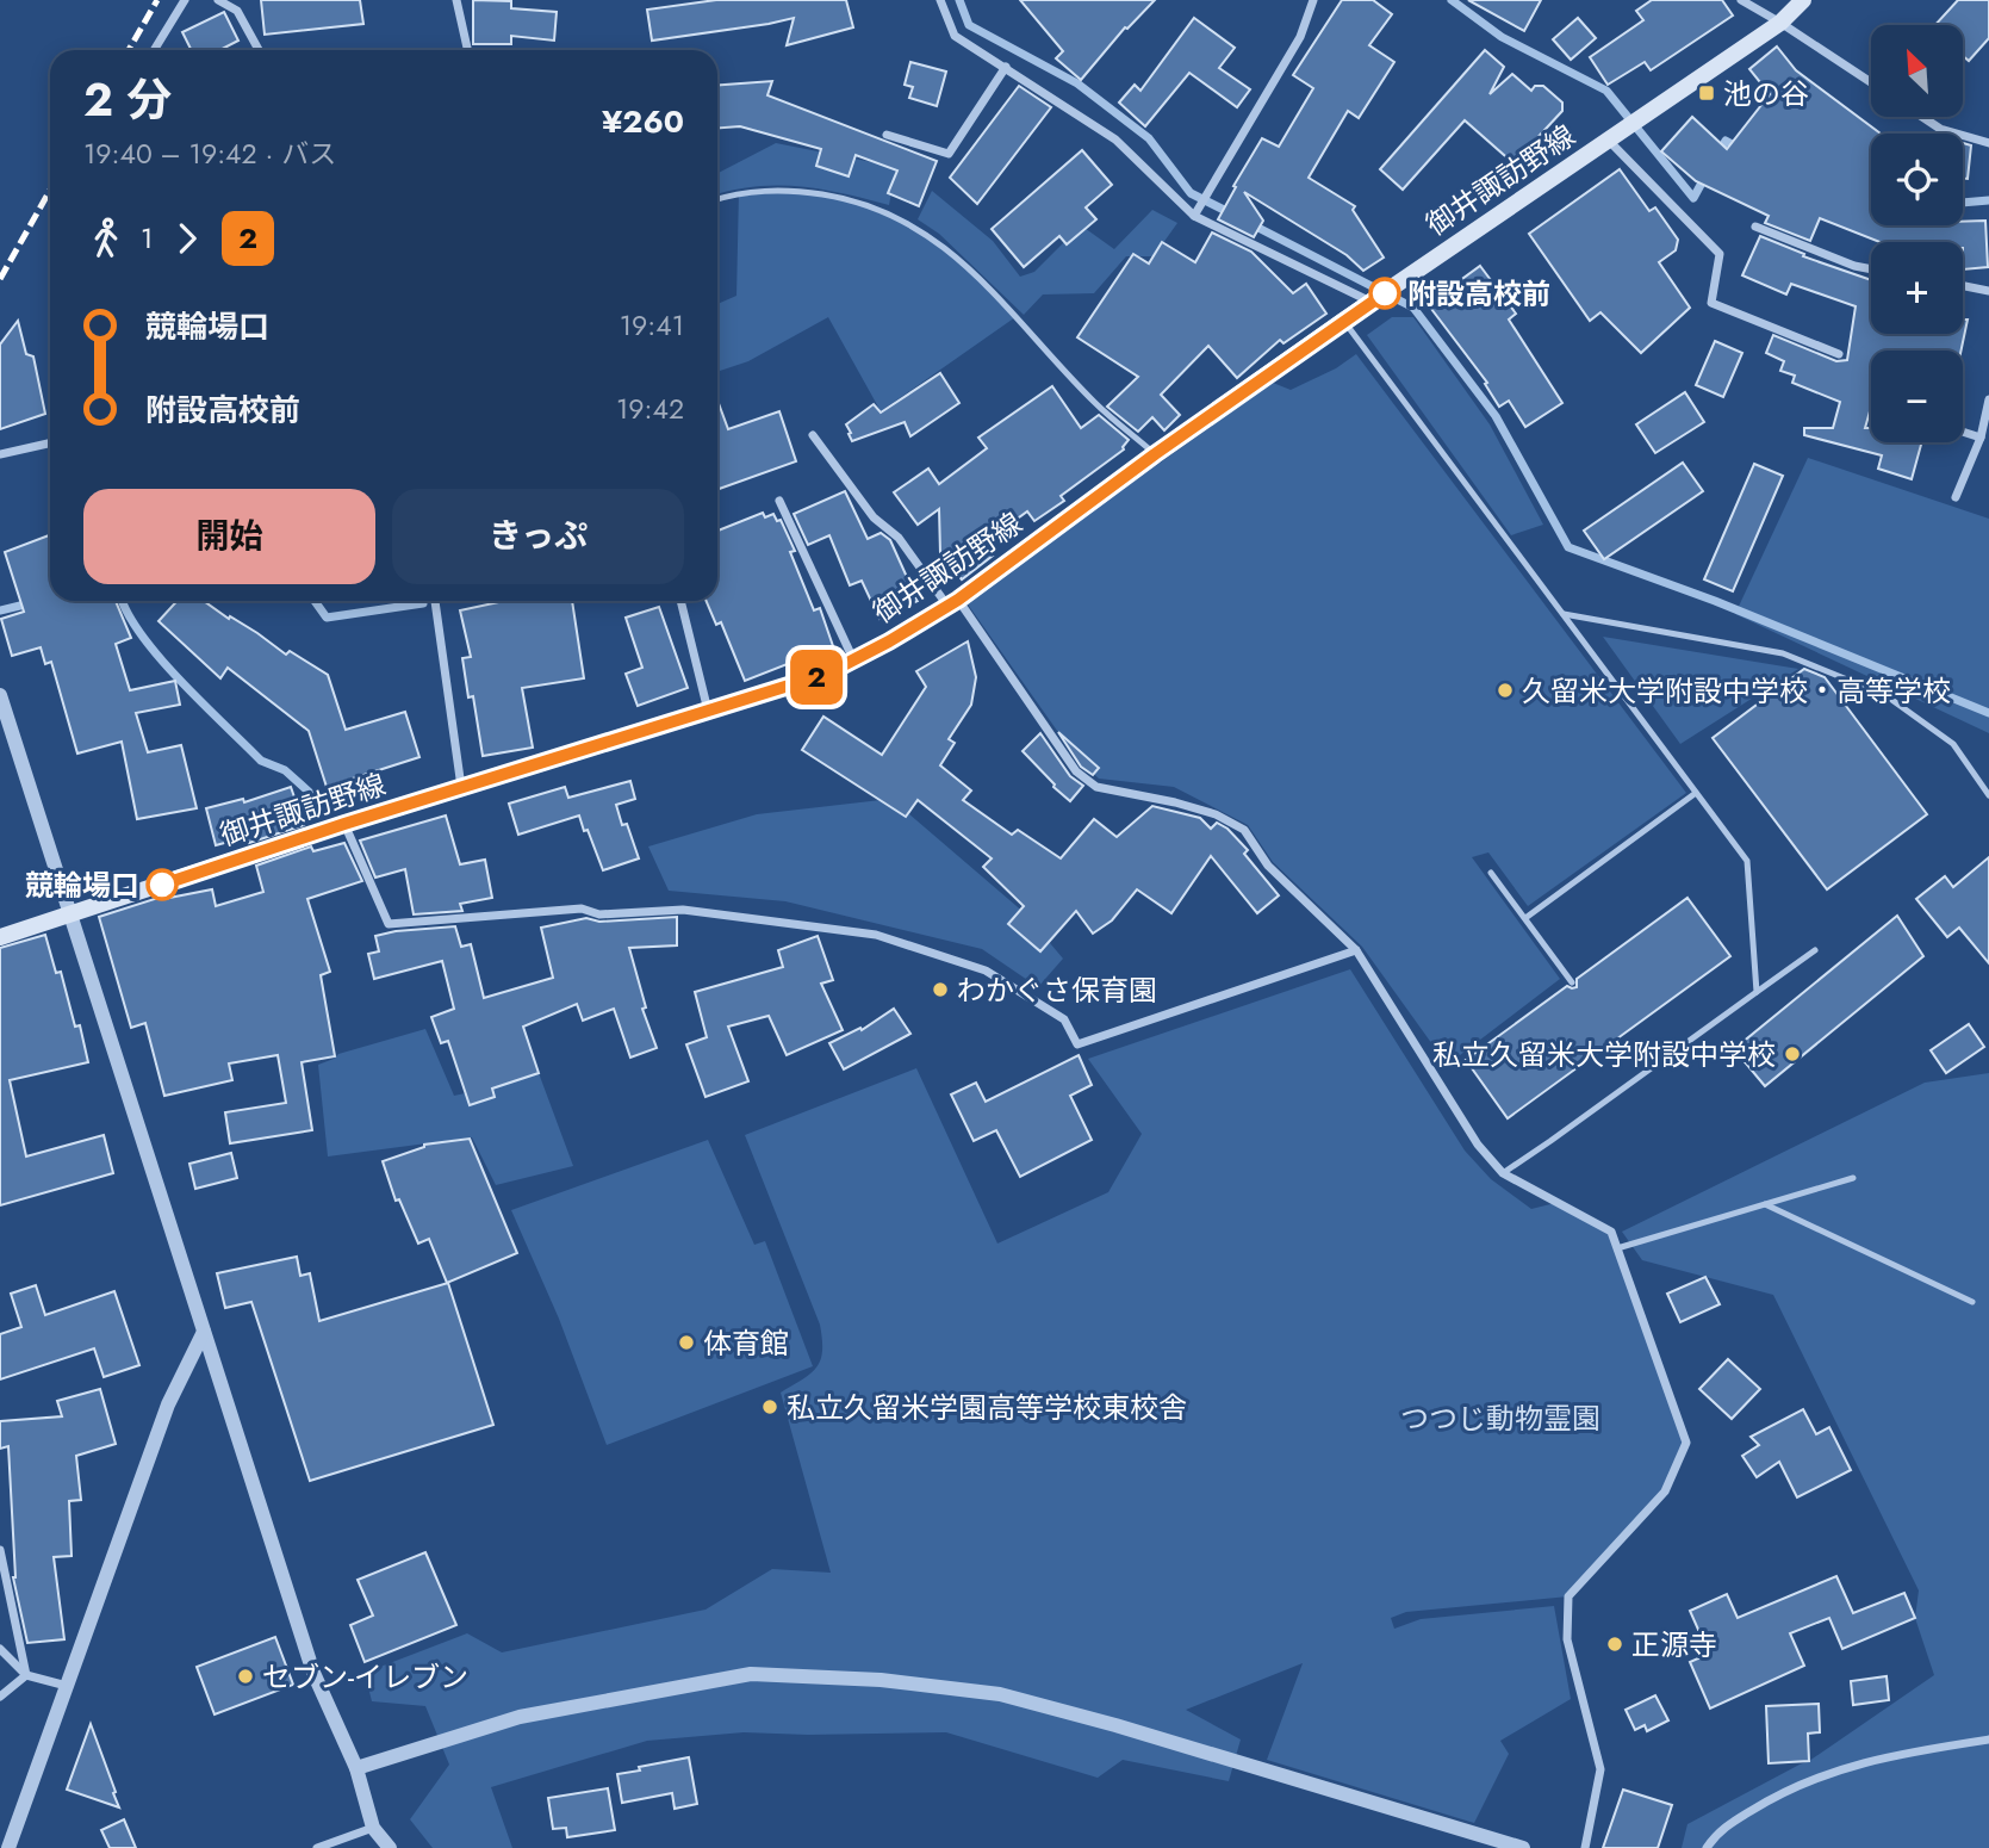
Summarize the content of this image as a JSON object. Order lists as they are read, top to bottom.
{
  "streets": {
    "main road": ["御井諏訪野線"]
  },
  "parks": ["つつじ動物霊園"],
  "places": {
    "transit": ["池の谷"],
    "other": [
      "附設高校前",
      "久留米大学附設中学校・高等学校",
      "競輪場口",
      "わかぐさ保育園",
      "私立久留米大学附設中学校",
      "体育館",
      "私立久留米学園高等学校東校舎",
      "正源寺",
      "セブン-イレブン"
    ]
  },
  "lines": ["bus line 2"],
  "north": "top left",
  "page": {
    "on_map": "2",
    "map_buttons": ["+", "−"],
    "heading": ["2 分", "19:40 – 19:42 · バス", "¥260"],
    "legs": ["1", "2"],
    "list": [
      {
        "name": "競輪場口",
        "value": "19:41"
      },
      {
        "name": "附設高校前",
        "value": "19:42"
      }
    ],
    "buttons": ["開始", "きっぷ"]
  }
}
